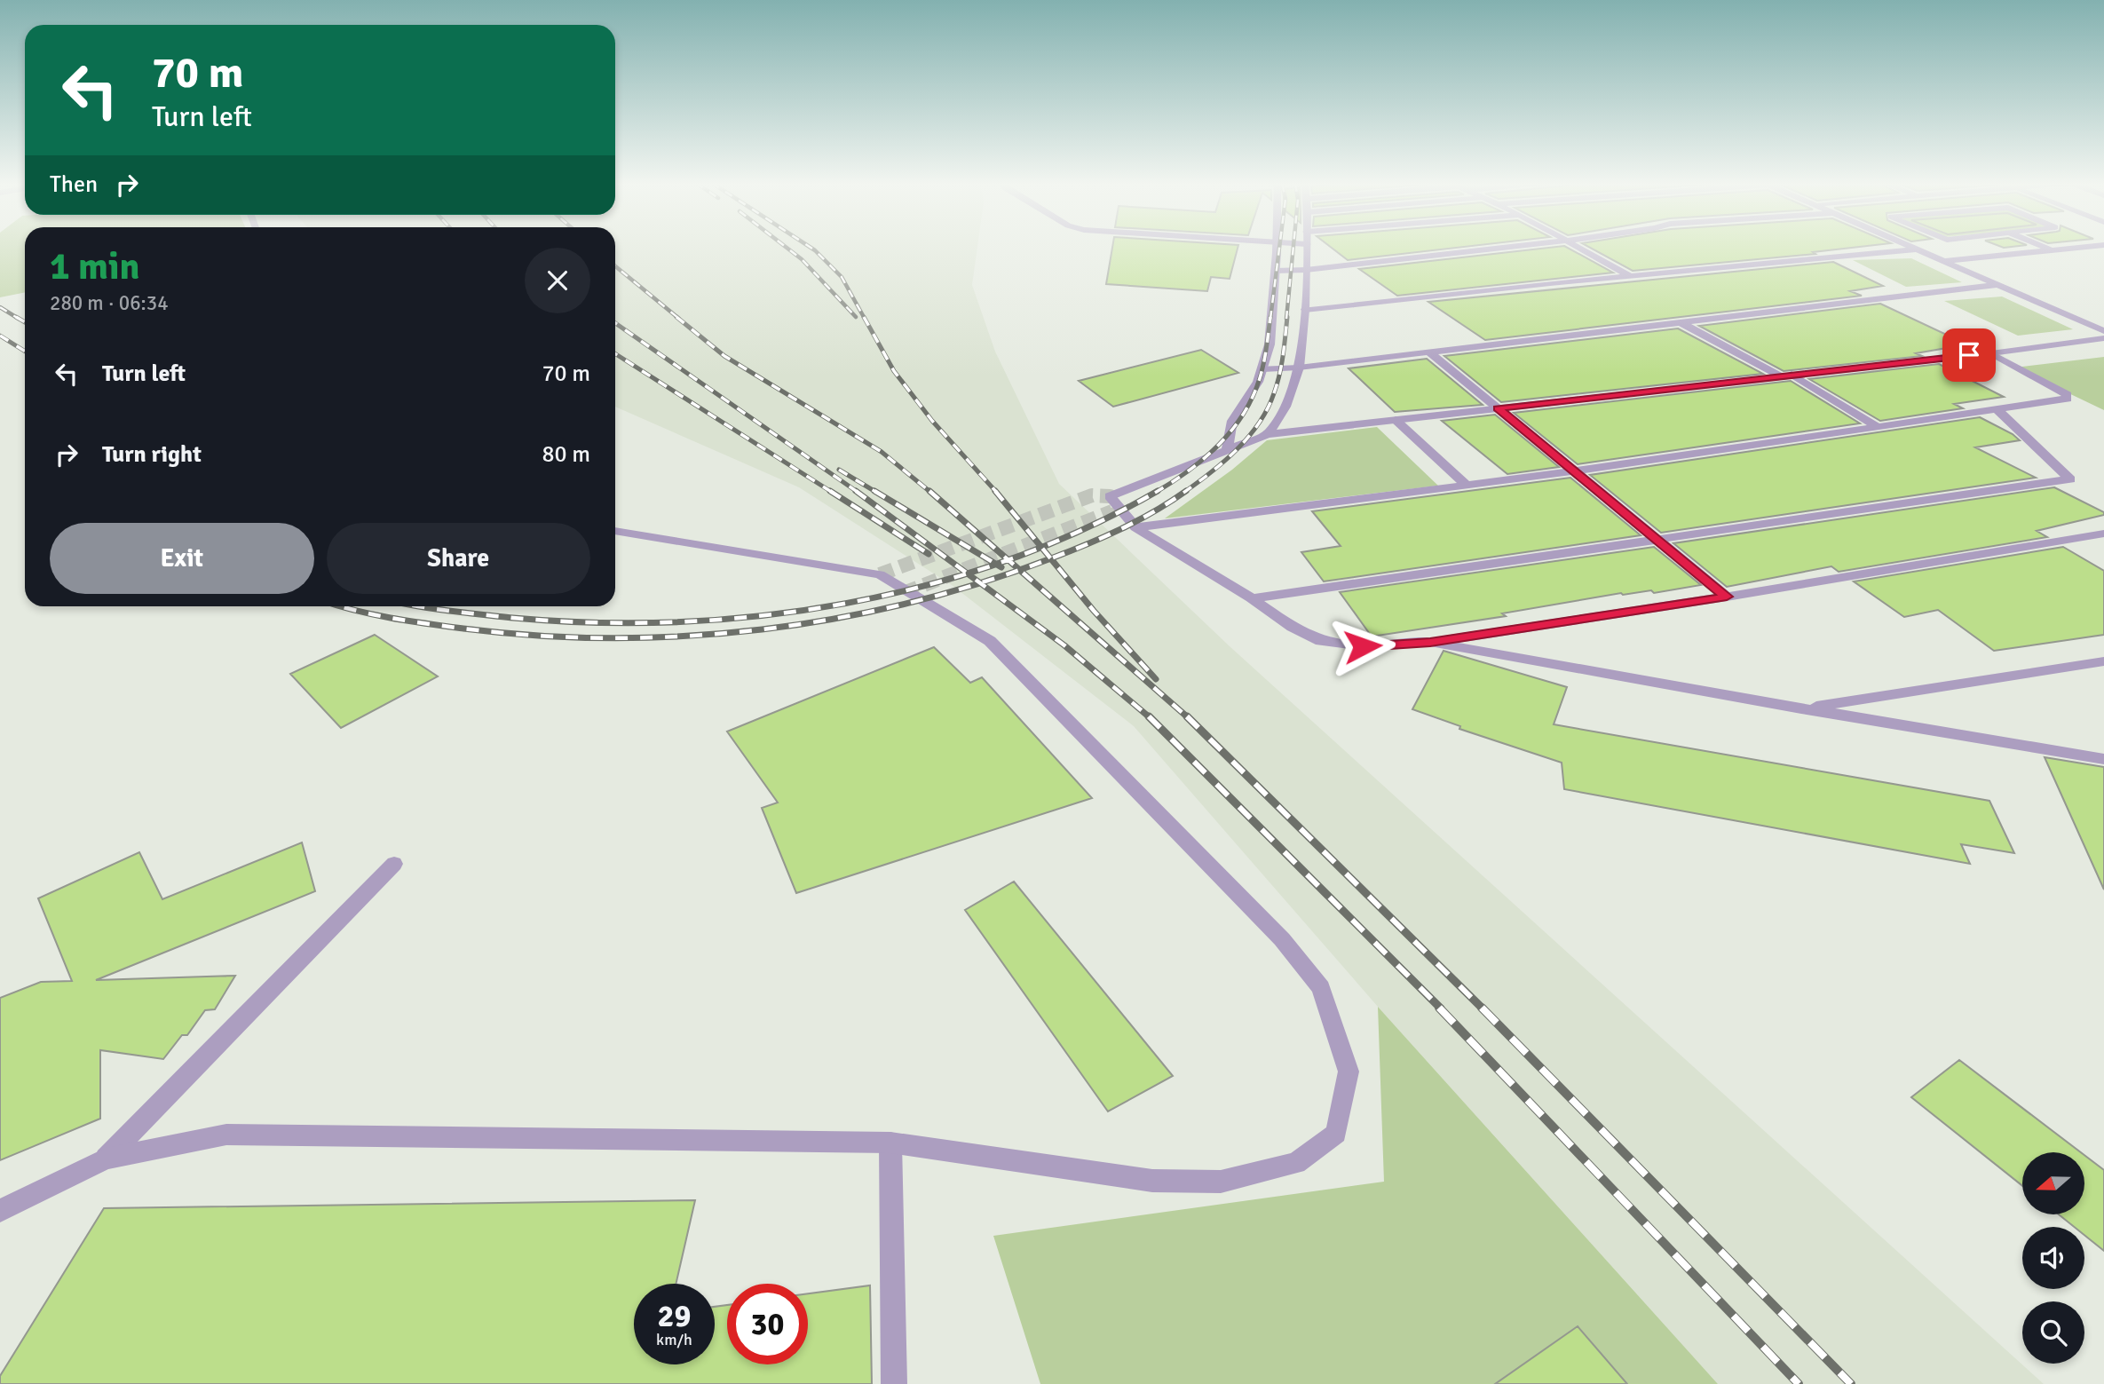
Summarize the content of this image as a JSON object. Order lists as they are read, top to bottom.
{
  "north": "left",
  "page": {
    "turn": ["70 m", "Turn left"],
    "then": "Then",
    "heading": ["1 min", "280 m · 06:34"],
    "list": [
      {
        "name": "Turn left",
        "value": "70 m"
      },
      {
        "name": "Turn right",
        "value": "80 m"
      }
    ],
    "buttons": ["Exit", "Share"],
    "speed": "29 km/h",
    "limit": "30"
  }
}
